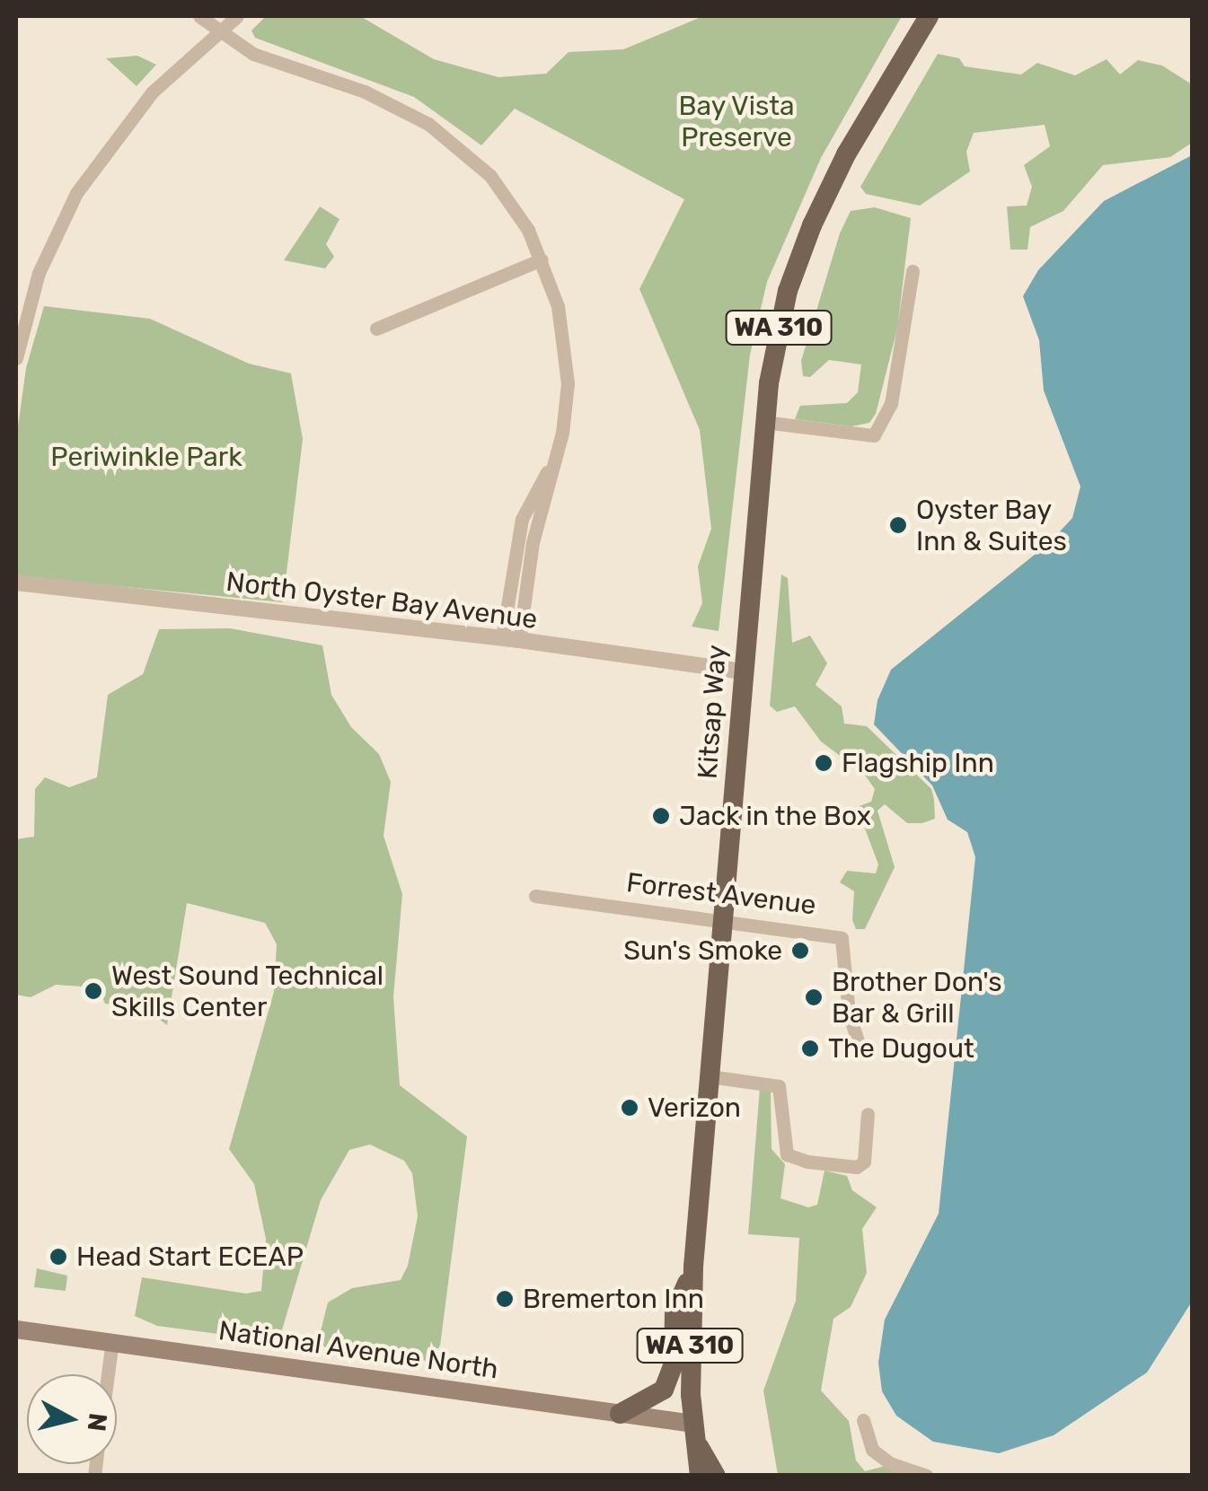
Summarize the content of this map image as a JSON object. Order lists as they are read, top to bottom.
{
  "streets": {
    "main road": ["WA 310", "Kitsap Way", "National Avenue North"],
    "street": ["North Oyster Bay Avenue", "Forrest Avenue"]
  },
  "crossings": [
    ["North Oyster Bay Avenue", "Kitsap Way"],
    ["Kitsap Way", "Forrest Avenue"],
    ["Kitsap Way", "National Avenue North"]
  ],
  "parks": ["Bay Vista Preserve", "Periwinkle Park"],
  "places": [
    "Oyster Bay Inn & Suites",
    "Flagship Inn",
    "Jack in the Box",
    "Sun's Smoke",
    "West Sound Technical Skills Center",
    "Brother Don's Bar & Grill",
    "The Dugout",
    "Verizon",
    "Head Start ECEAP",
    "Bremerton Inn"
  ],
  "north": "right"
}
